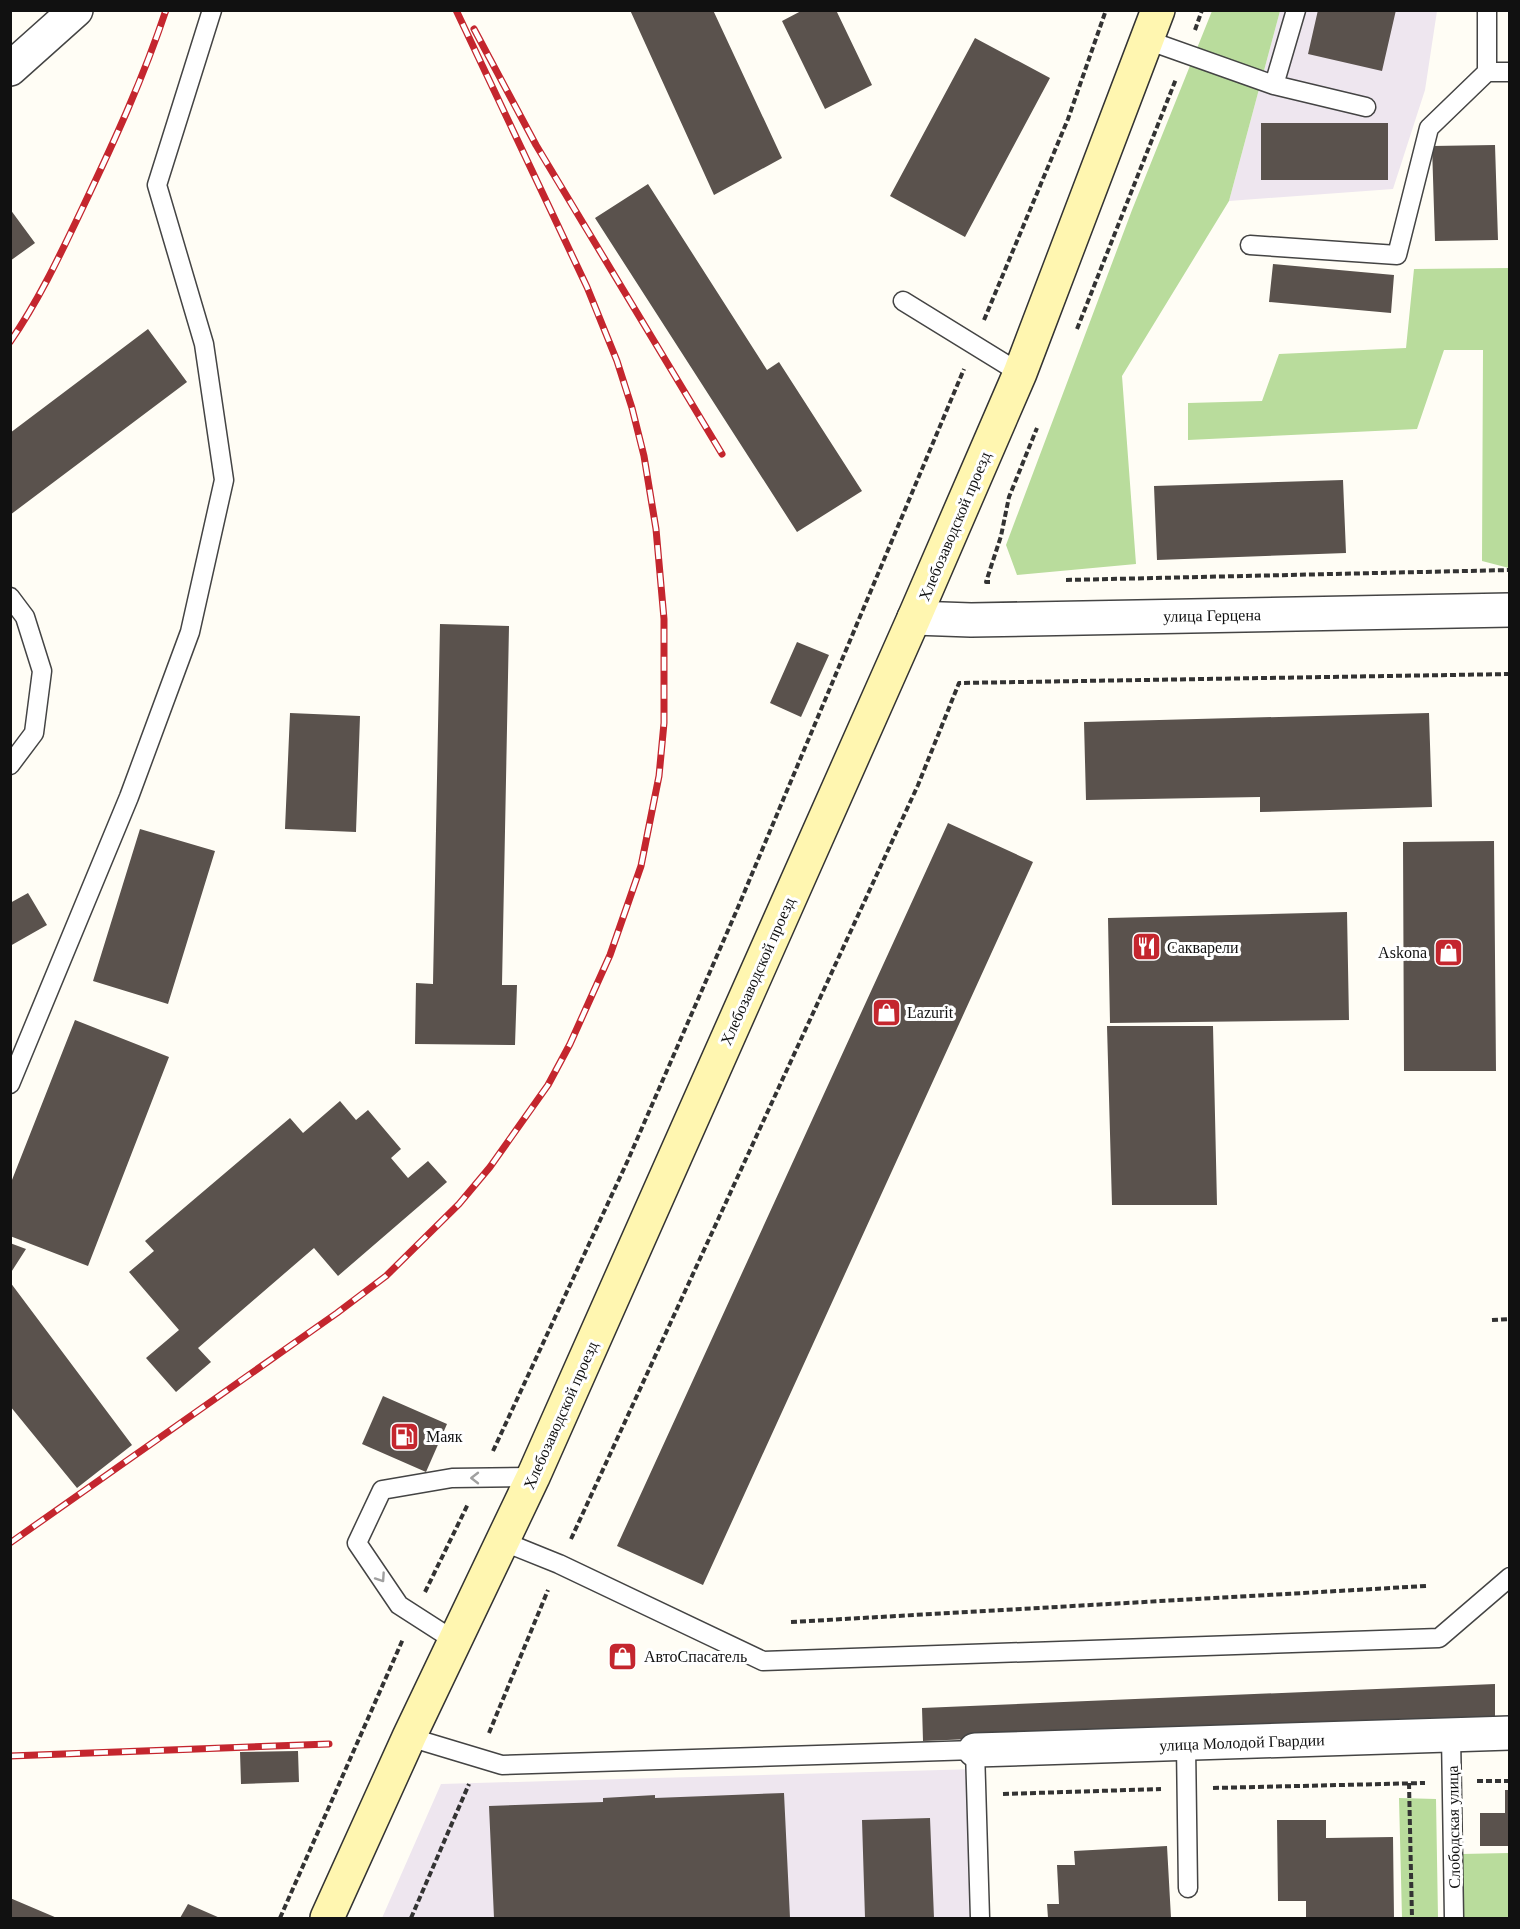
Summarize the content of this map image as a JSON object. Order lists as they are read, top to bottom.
{
  "streets": {
    "street": ["Хлебозаводской проезд", "улица Герцена", "улица Молодой Гвардии"],
    "lane": ["Слободская улица"]
  },
  "crossings": [
    ["Хлебозаводской проезд", "улица Герцена"],
    ["улица Молодой Гвардии", "Слободская улица"]
  ],
  "places": {
    "restaurant": ["Сакварели"],
    "shop": ["Askona", "Lazurit", "АвтоСпасатель"],
    "fuel station": ["Маяк"]
  }
}
